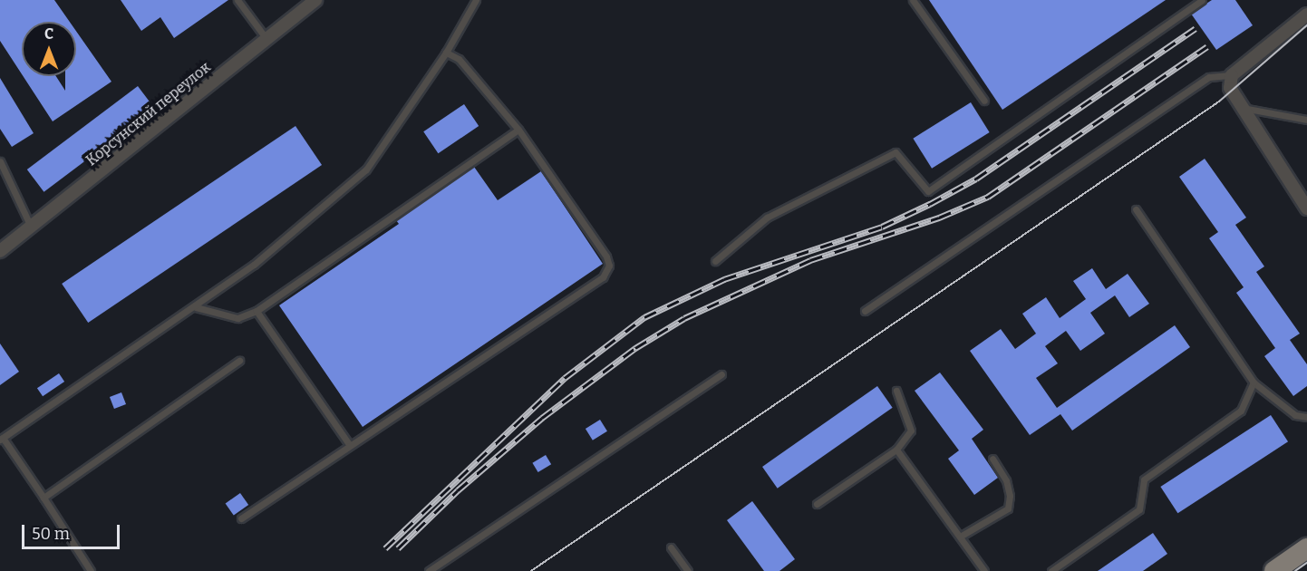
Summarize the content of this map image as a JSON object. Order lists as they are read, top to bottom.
{
  "streets": {
    "street": ["Корсунский переулок"]
  },
  "scale_bar": "50 m",
  "north": "top"
}
